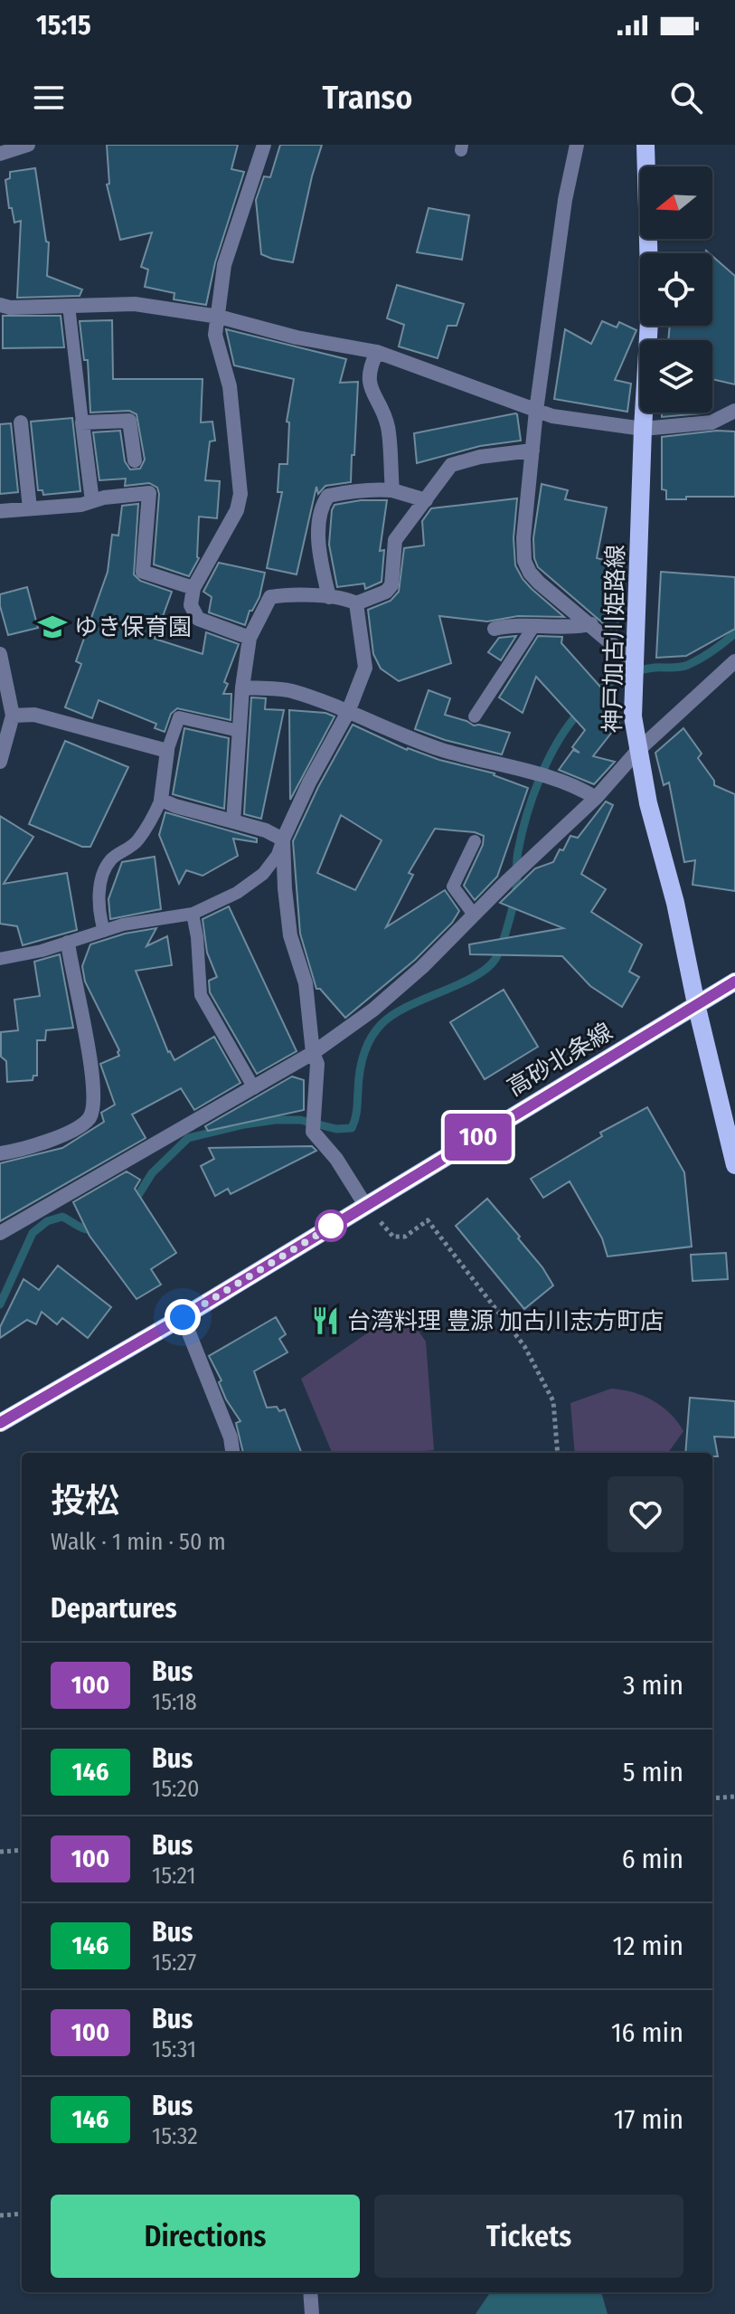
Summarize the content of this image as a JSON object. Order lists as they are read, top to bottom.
{
  "streets": {
    "main road": ["神戸加古川姫路線", "高砂北条線"]
  },
  "crossings": [
    ["神戸加古川姫路線", "高砂北条線"]
  ],
  "places": {
    "school or university": ["ゆき保育園"],
    "restaurant": ["台湾料理 豊源 加古川志方町店"]
  },
  "lines": ["bus line 100"],
  "north": "left",
  "page": {
    "status": "15:15",
    "header": "Transo",
    "on_map": "100",
    "heading": [
      ["投松", "Walk · 1 min · 50 m"],
      "Departures"
    ],
    "list": [
      {
        "mark": "100",
        "name": "Bus",
        "note": "15:18",
        "value": "3 min"
      },
      {
        "mark": "146",
        "name": "Bus",
        "note": "15:20",
        "value": "5 min"
      },
      {
        "mark": "100",
        "name": "Bus",
        "note": "15:21",
        "value": "6 min"
      },
      {
        "mark": "146",
        "name": "Bus",
        "note": "15:27",
        "value": "12 min"
      },
      {
        "mark": "100",
        "name": "Bus",
        "note": "15:31",
        "value": "16 min"
      },
      {
        "mark": "146",
        "name": "Bus",
        "note": "15:32",
        "value": "17 min"
      }
    ],
    "buttons": ["Directions", "Tickets"]
  }
}
